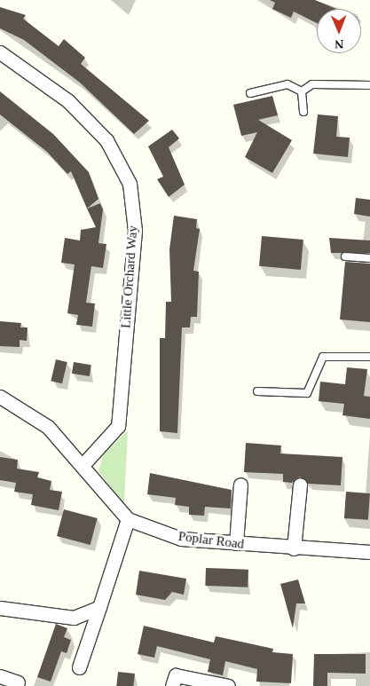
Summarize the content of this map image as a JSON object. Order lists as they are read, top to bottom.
{
  "streets": {
    "street": ["Little Orchard Way", "Poplar Road"]
  },
  "north": "bottom"
}
